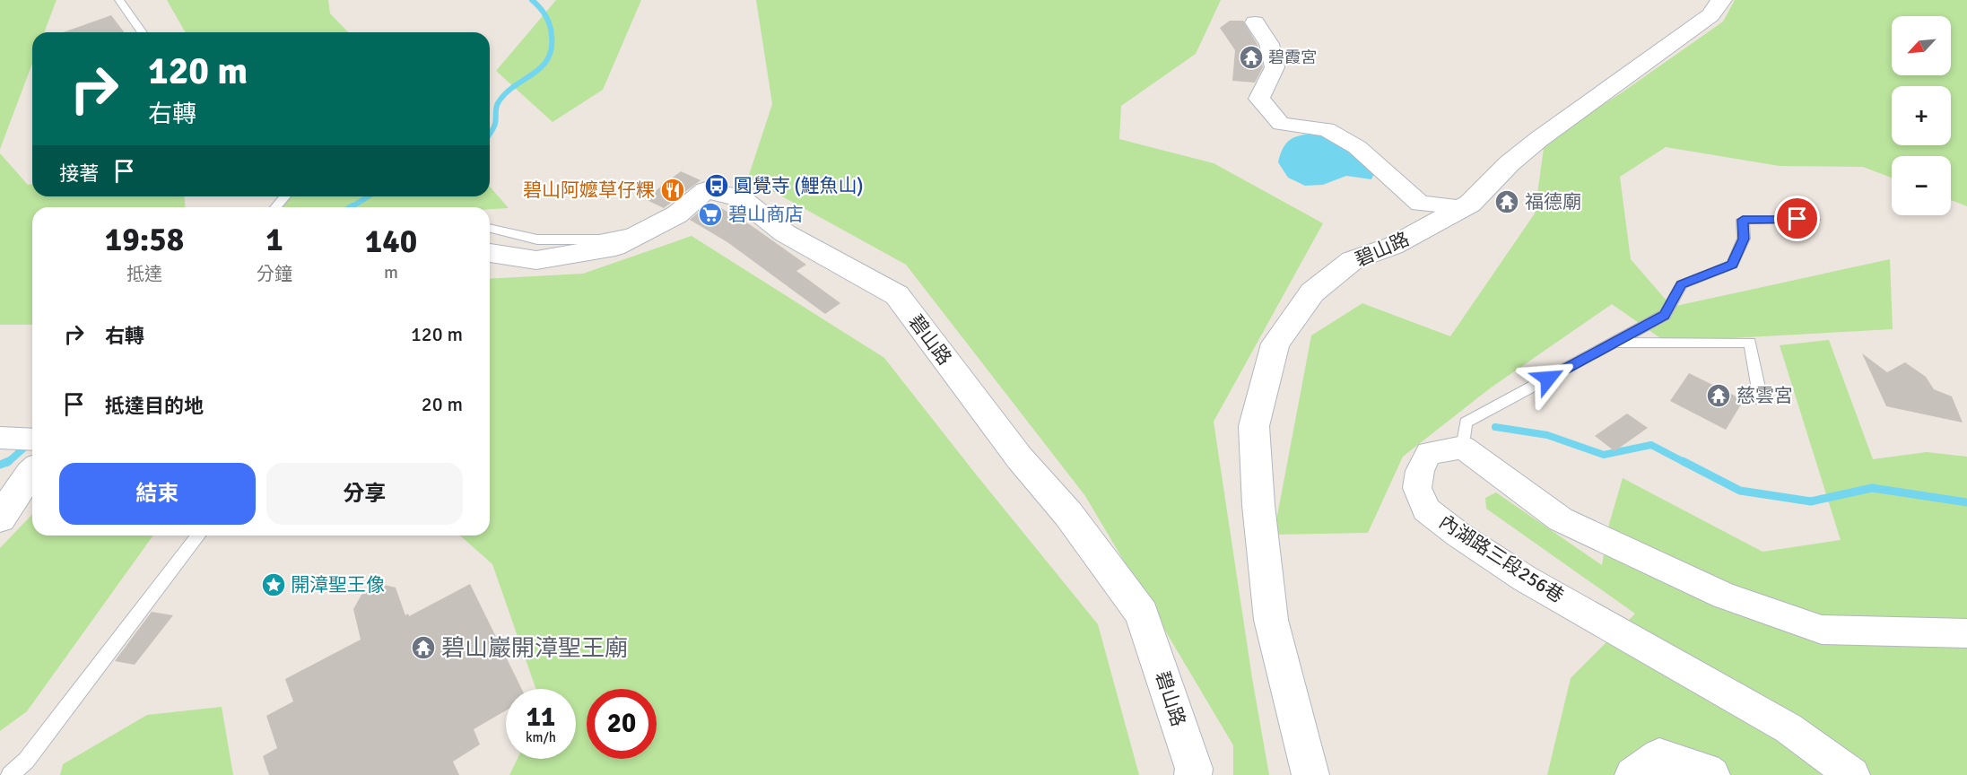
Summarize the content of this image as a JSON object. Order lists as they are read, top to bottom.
{
  "streets": {
    "street": ["碧山路", "內湖路三段256巷"]
  },
  "places": {
    "temple": [
      "碧霞宮",
      "福德廟",
      "慈雲宮",
      "碧山巖開漳聖王廟"
    ],
    "bus stop": ["圓覺寺 (鯉魚山)"],
    "restaurant": ["碧山阿嬤草仔粿"],
    "supermarket": ["碧山商店"],
    "place": ["開漳聖王像"]
  },
  "north": "bottom left",
  "page": {
    "map_buttons": ["+", "−"],
    "turn": ["120 m", "右轉"],
    "then": "接著",
    "eta": [
      "19:58",
      "抵達",
      "1",
      "分鐘",
      "140",
      "m"
    ],
    "list": [
      {
        "name": "右轉",
        "value": "120 m"
      },
      {
        "name": "抵達目的地",
        "value": "20 m"
      }
    ],
    "buttons": ["結束", "分享"],
    "speed": "11 km/h",
    "limit": "20"
  }
}
